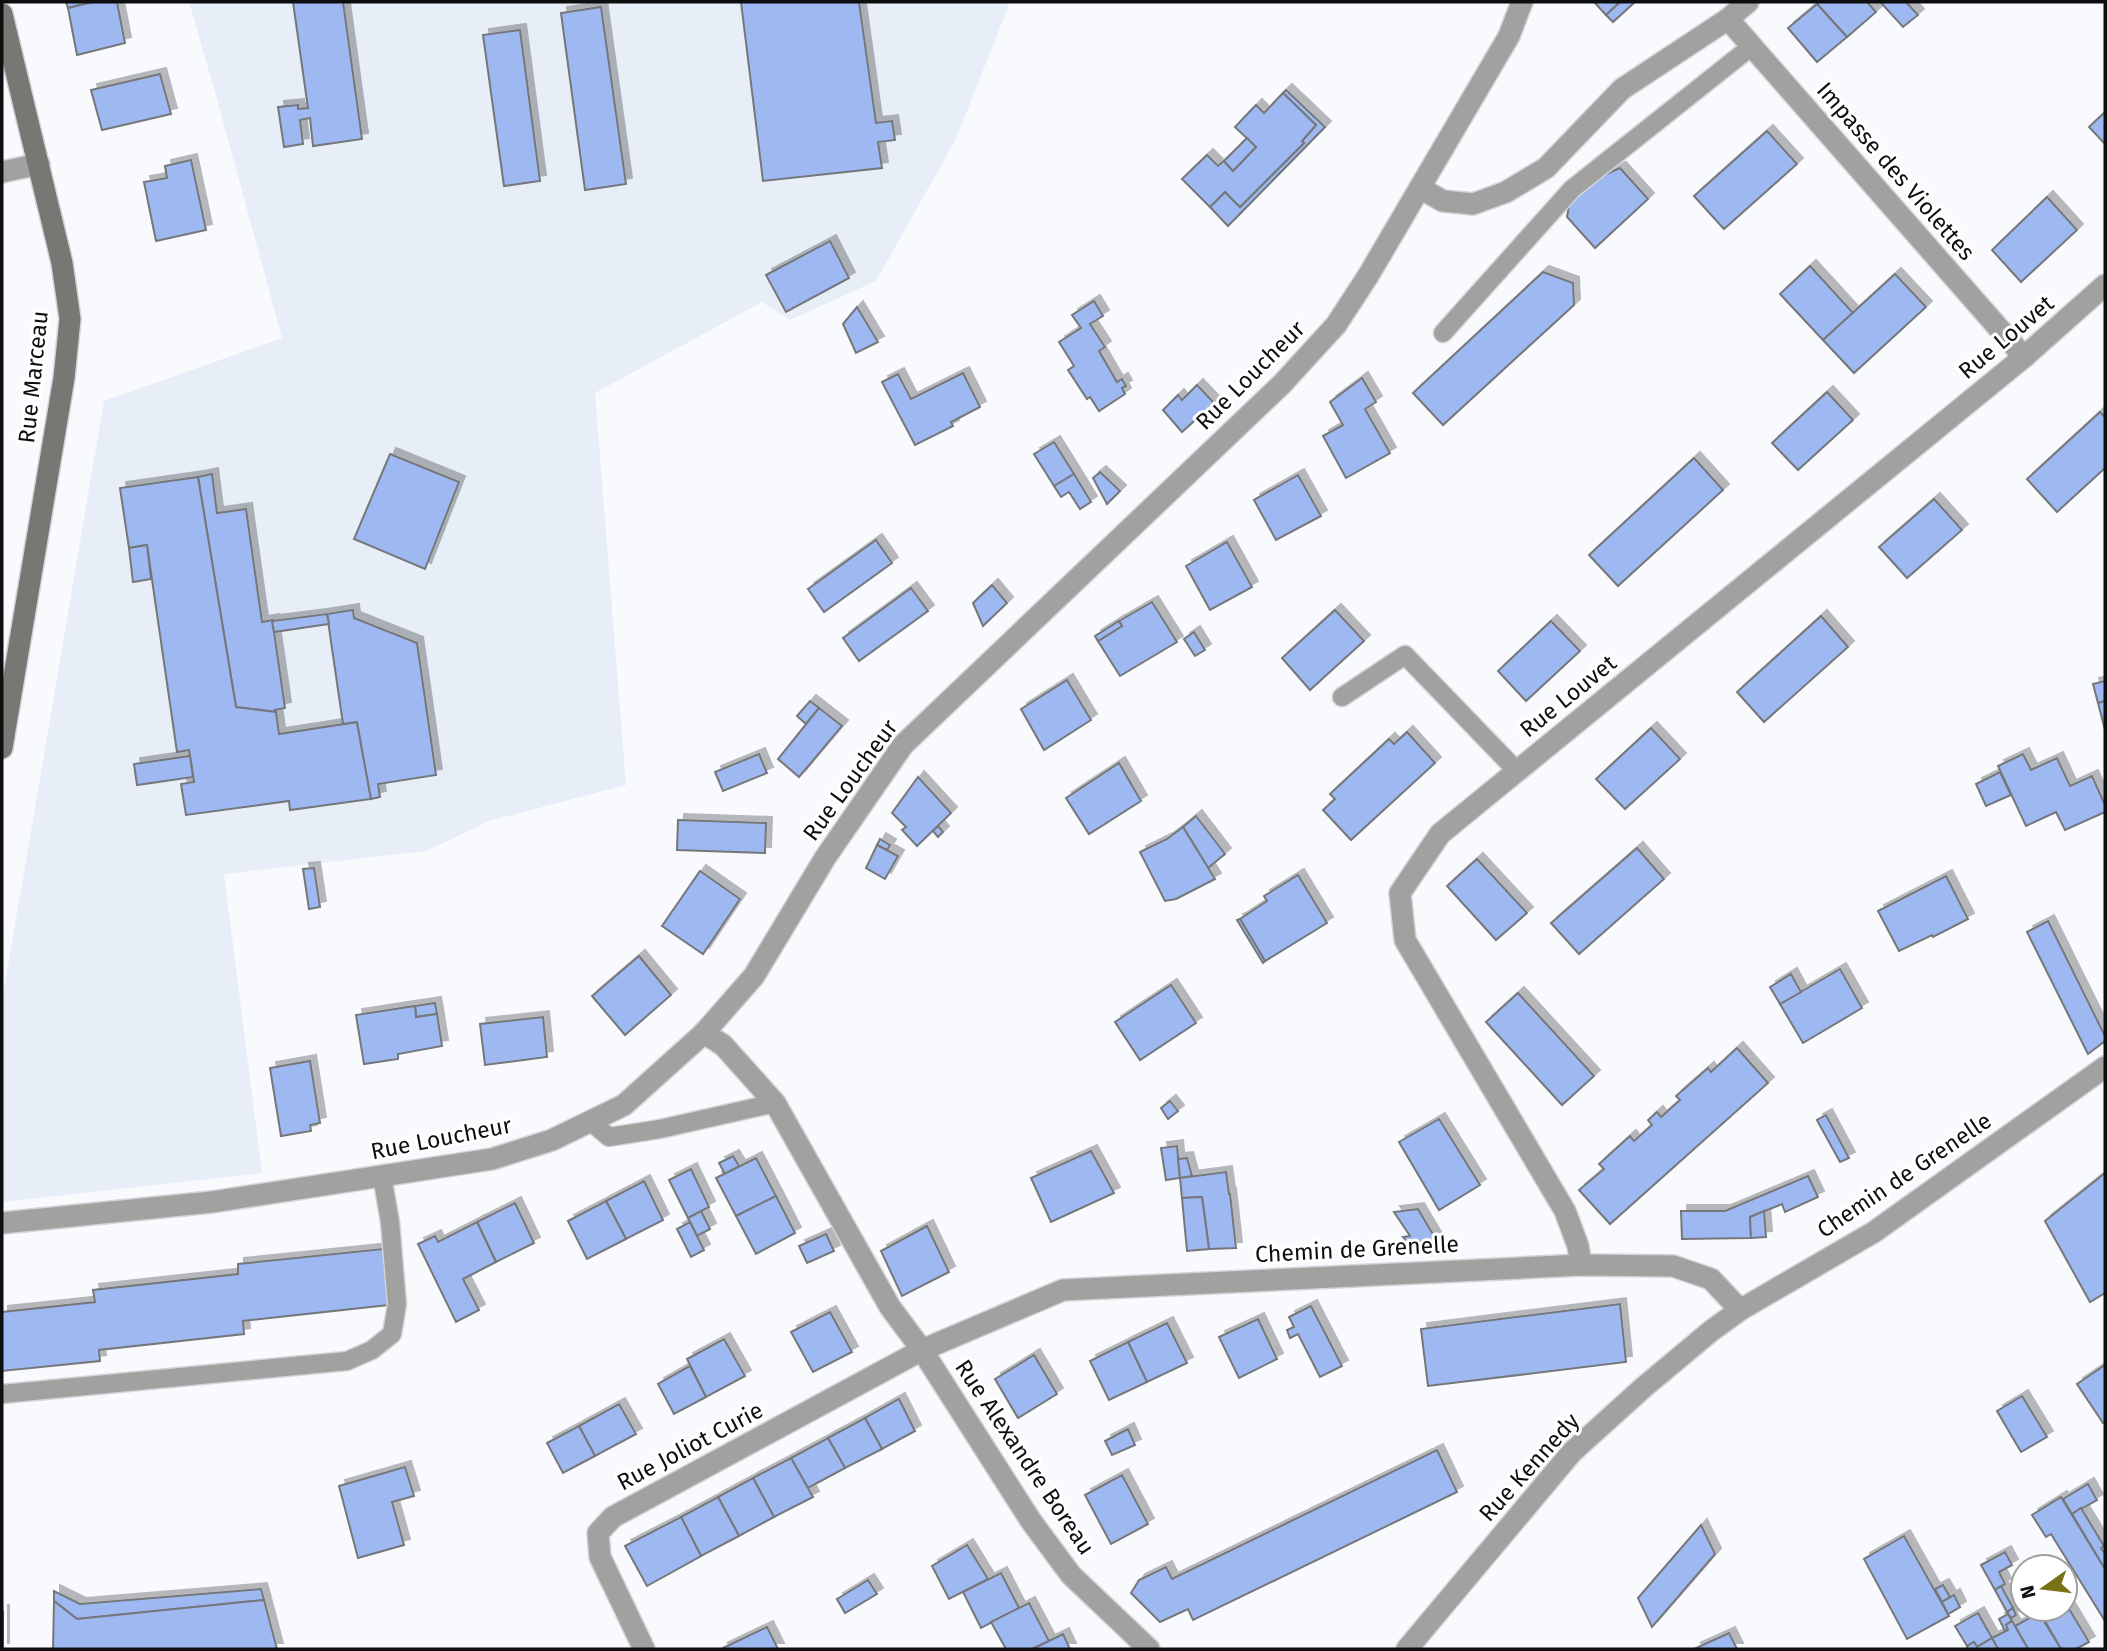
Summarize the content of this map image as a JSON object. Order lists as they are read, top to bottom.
{
  "streets": {
    "street": [
      "Impasse des Violettes",
      "Rue Louvet",
      "Rue Loucheur",
      "Rue Marceau",
      "Chemin de Grenelle",
      "Rue Joliot Curie",
      "Rue Alexandre Boreau",
      "Rue Kennedy"
    ]
  },
  "crossings": [
    ["Impasse des Violettes", "Rue Louvet"],
    ["Rue Louvet", "Chemin de Grenelle"],
    ["Chemin de Grenelle", "Rue Joliot Curie"],
    ["Chemin de Grenelle", "Rue Alexandre Boreau"],
    ["Chemin de Grenelle", "Rue Kennedy"],
    ["Rue Joliot Curie", "Rue Alexandre Boreau"]
  ],
  "north": "left"
}
